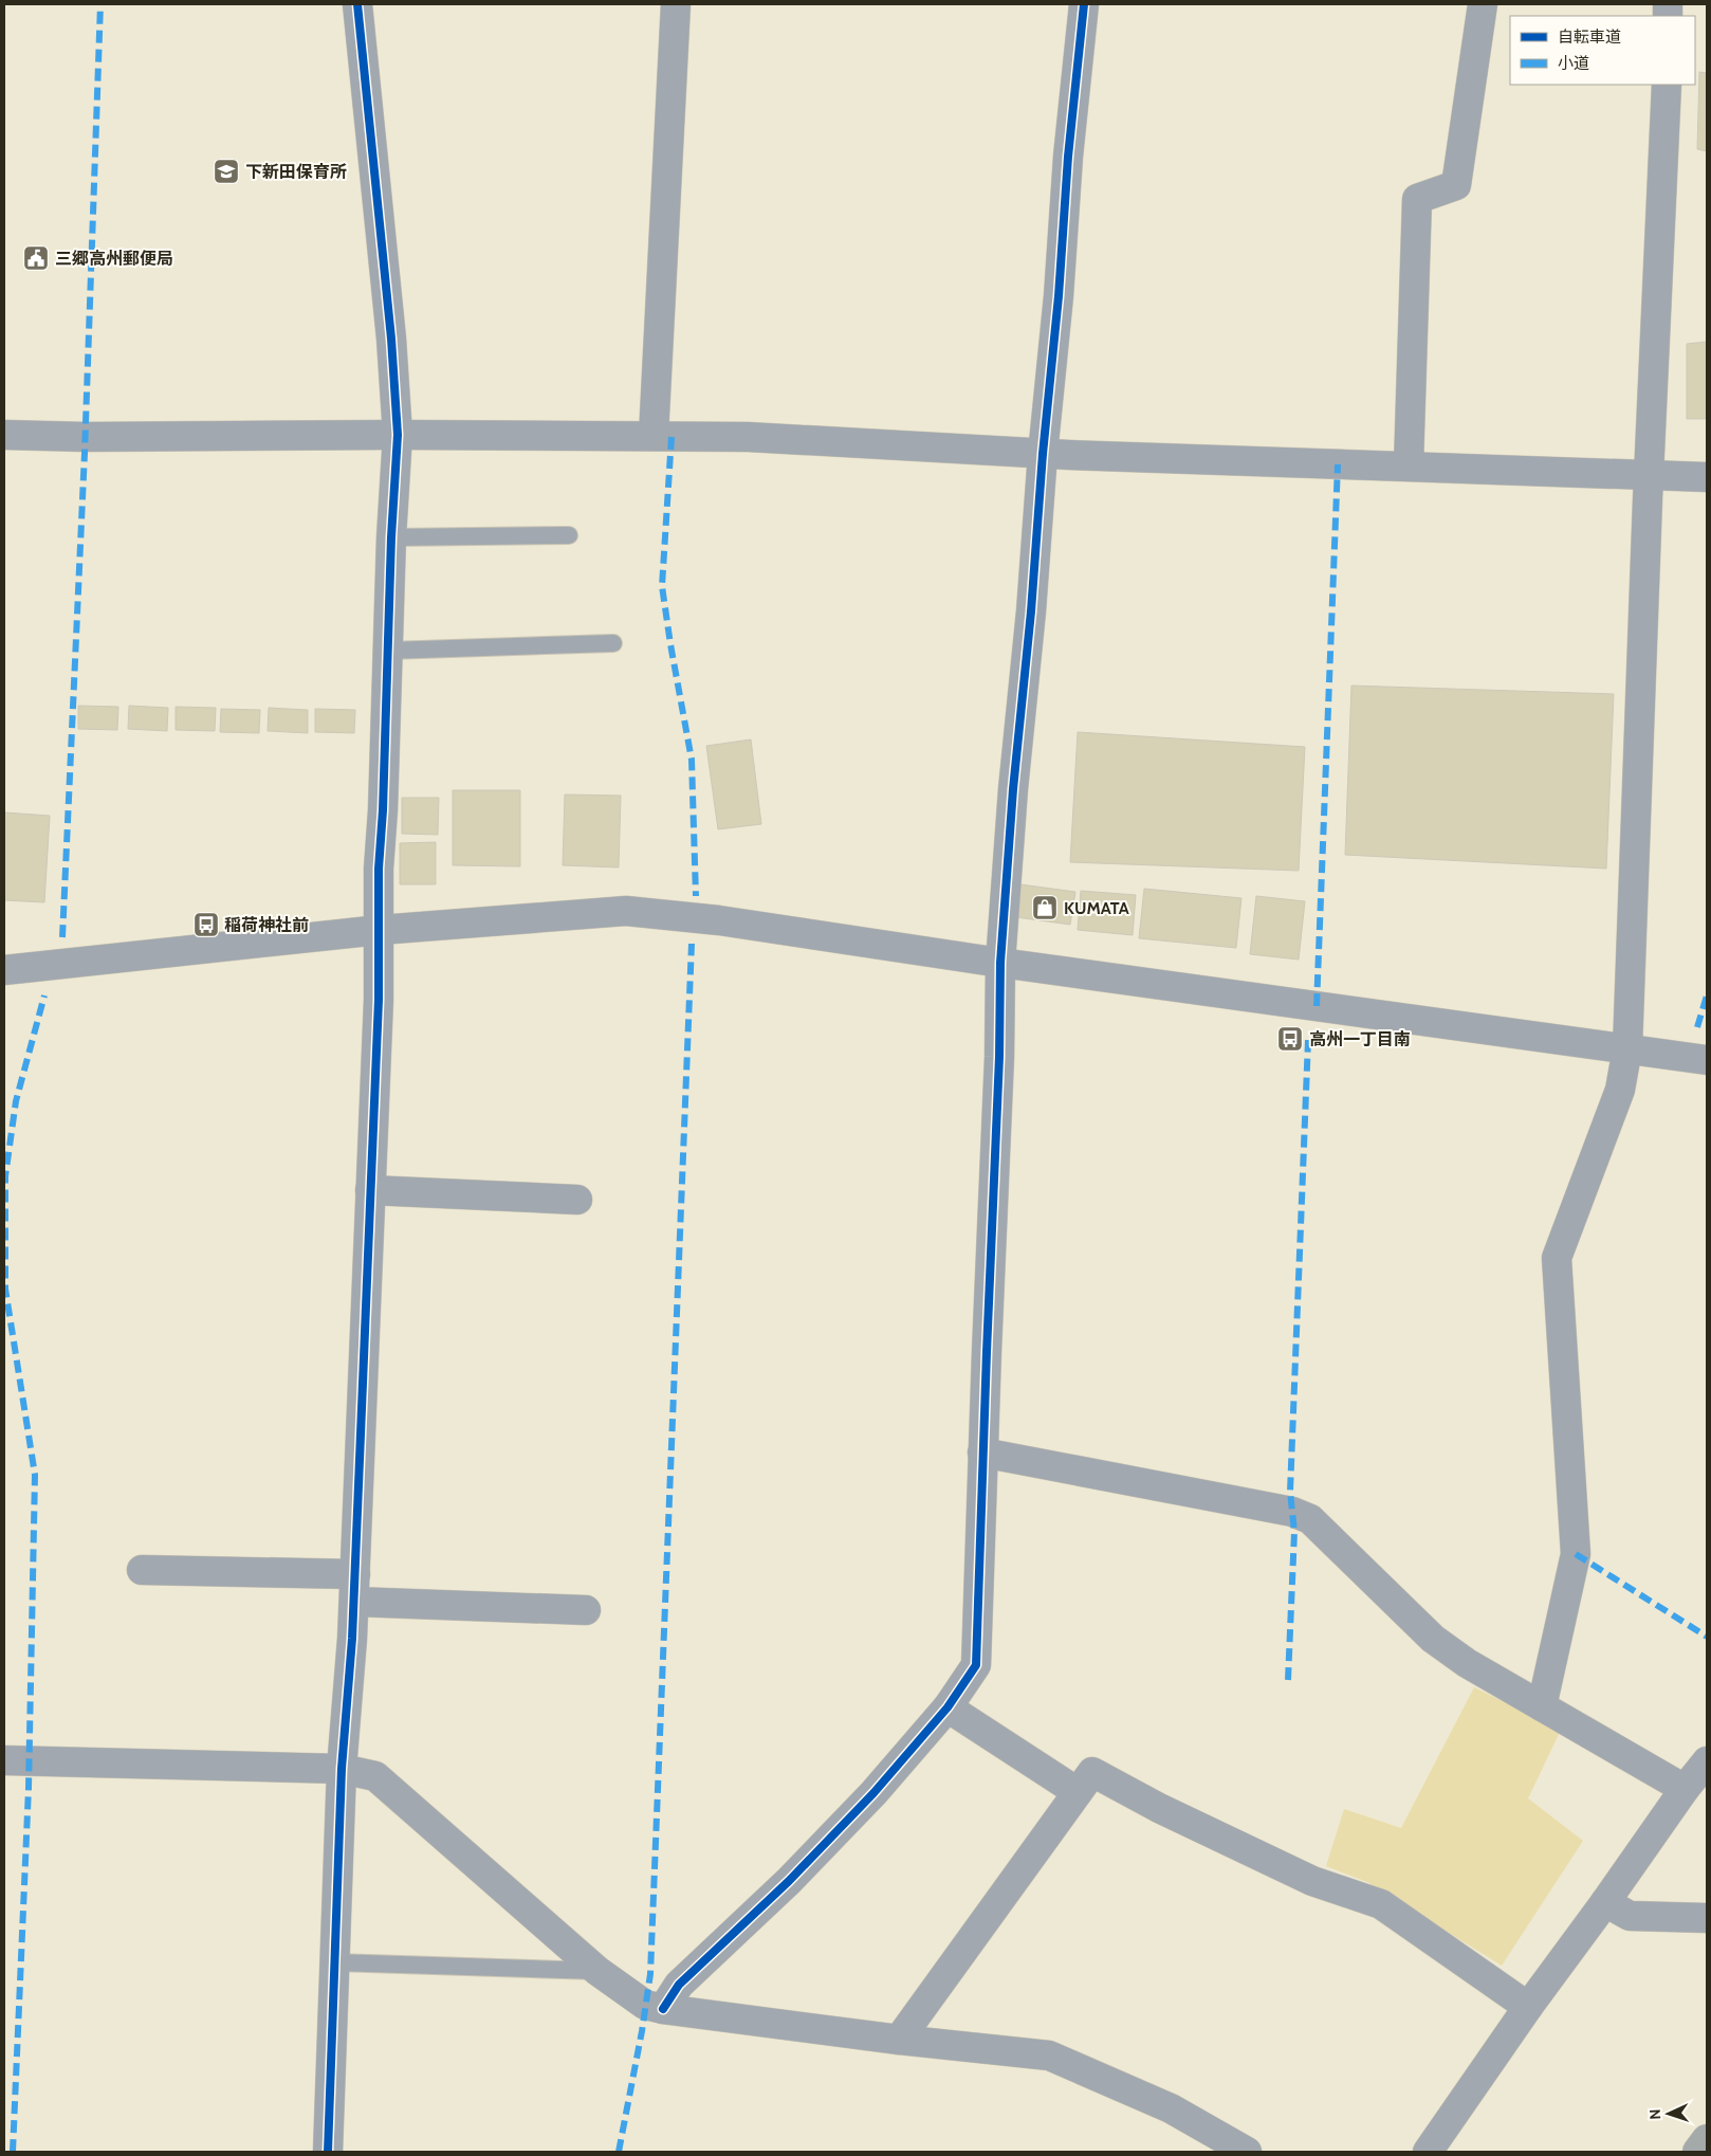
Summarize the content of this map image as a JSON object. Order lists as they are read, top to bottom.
{
  "places": {
    "school or university": ["下新田保育所"],
    "public building": ["三郷高州郵便局"],
    "shop": ["KUMATA"],
    "bus stop": ["稲荷神社前", "高州一丁目南"]
  },
  "legend": ["自転車道", "小道"],
  "north": "left"
}
